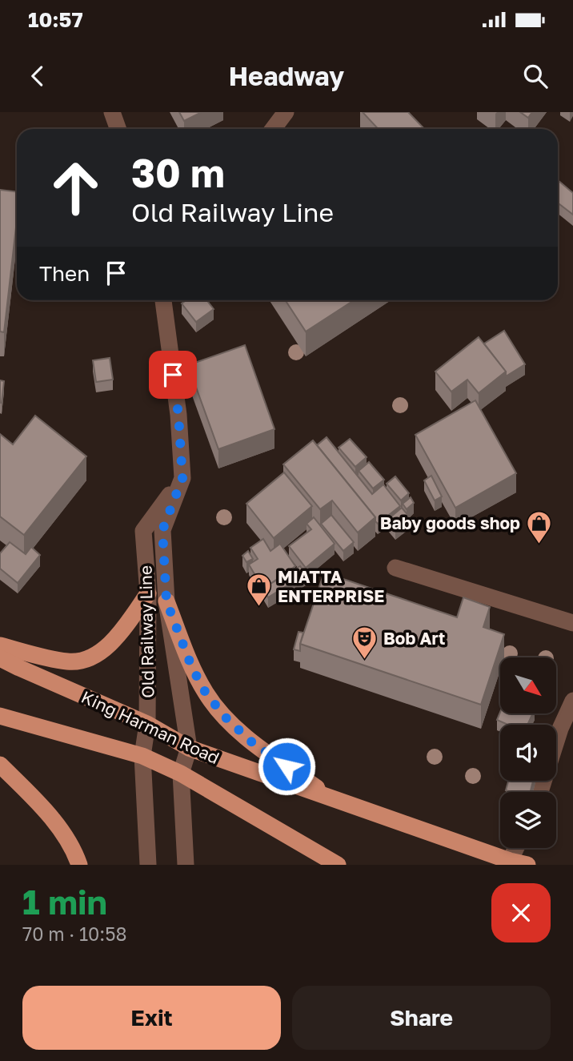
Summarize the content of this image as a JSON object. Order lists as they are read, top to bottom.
{
  "streets": {
    "main road": ["King Harman Road"],
    "street": ["Old Railway Line"]
  },
  "crossings": [
    ["Old Railway Line", "King Harman Road"]
  ],
  "places": {
    "shop": ["Baby goods shop", "MIATTA ENTERPRISE"],
    "theatre": ["Bob Art"]
  },
  "north": "bottom right",
  "page": {
    "status": "10:57",
    "header": "Headway",
    "turn": ["30 m", "Old Railway Line"],
    "then": "Then",
    "heading": ["1 min", "70 m · 10:58"],
    "buttons": ["Exit", "Share"]
  }
}
